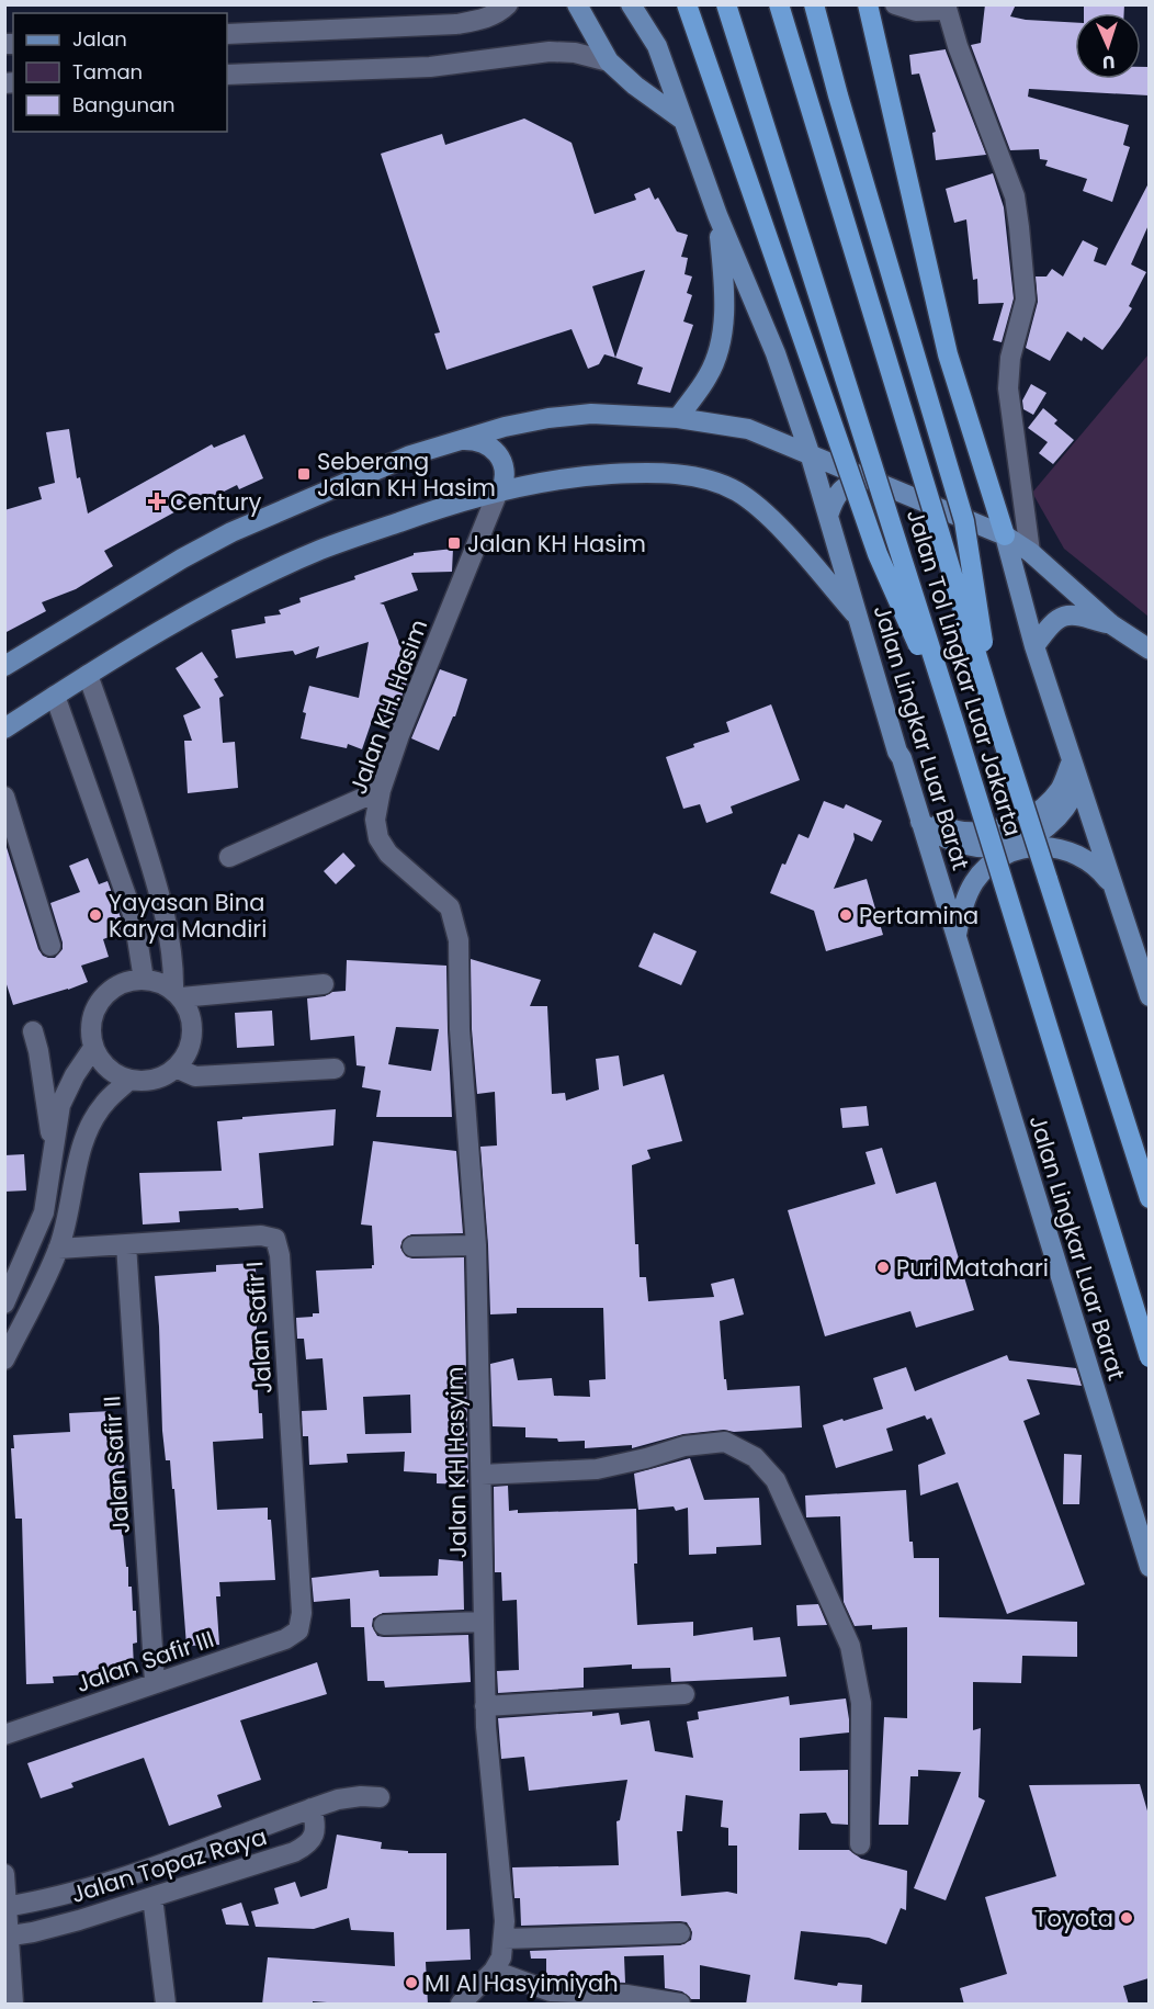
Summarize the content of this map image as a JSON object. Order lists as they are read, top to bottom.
{
  "streets": {
    "highway": ["Jalan Tol Lingkar Luar Jakarta"],
    "main road": ["Jalan Lingkar Luar Barat"],
    "street": [
      "Jalan KH. Hasim",
      "Jalan Safir I",
      "Jalan KH Hasyim",
      "Jalan Safir II",
      "Jalan Safir III",
      "Jalan Topaz Raya"
    ]
  },
  "crossings": [
    ["Jalan KH. Hasim", "Jalan KH Hasyim"],
    ["Jalan Safir I", "Jalan Safir II"],
    ["Jalan Safir I", "Jalan Safir III"],
    ["Jalan Safir II", "Jalan Safir III"]
  ],
  "places": {
    "transit": ["Seberang Jalan KH Hasim", "Jalan KH Hasim"],
    "health": ["Century"],
    "other": [
      "Yayasan Bina Karya Mandiri",
      "Pertamina",
      "Puri Matahari",
      "Toyota",
      "MI Al Hasyimiyah"
    ]
  },
  "legend": ["Jalan", "Taman", "Bangunan"],
  "north": "bottom"
}
